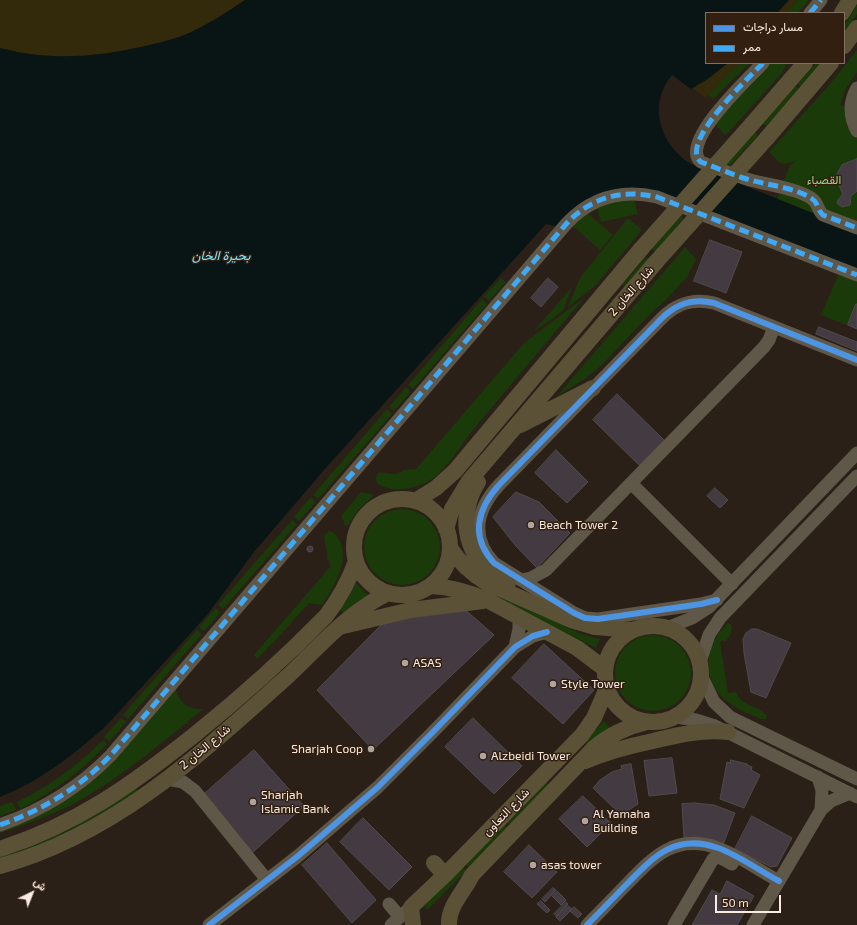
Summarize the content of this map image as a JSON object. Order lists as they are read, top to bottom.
{
  "streets": {
    "main road": ["شارع الخان 2", "شارع التعاون"]
  },
  "water": ["بحيرة الخان"],
  "parks": ["القصباء"],
  "places": [
    "Beach Tower 2",
    "ASAS",
    "Style Tower",
    "Sharjah Coop",
    "Alzbeidi Tower",
    "Sharjah Islamic Bank",
    "Al Yamaha Building",
    "asas tower"
  ],
  "legend": ["مسار دراجات", "ممر"],
  "scale_bar": "50 m",
  "north": "top right"
}
